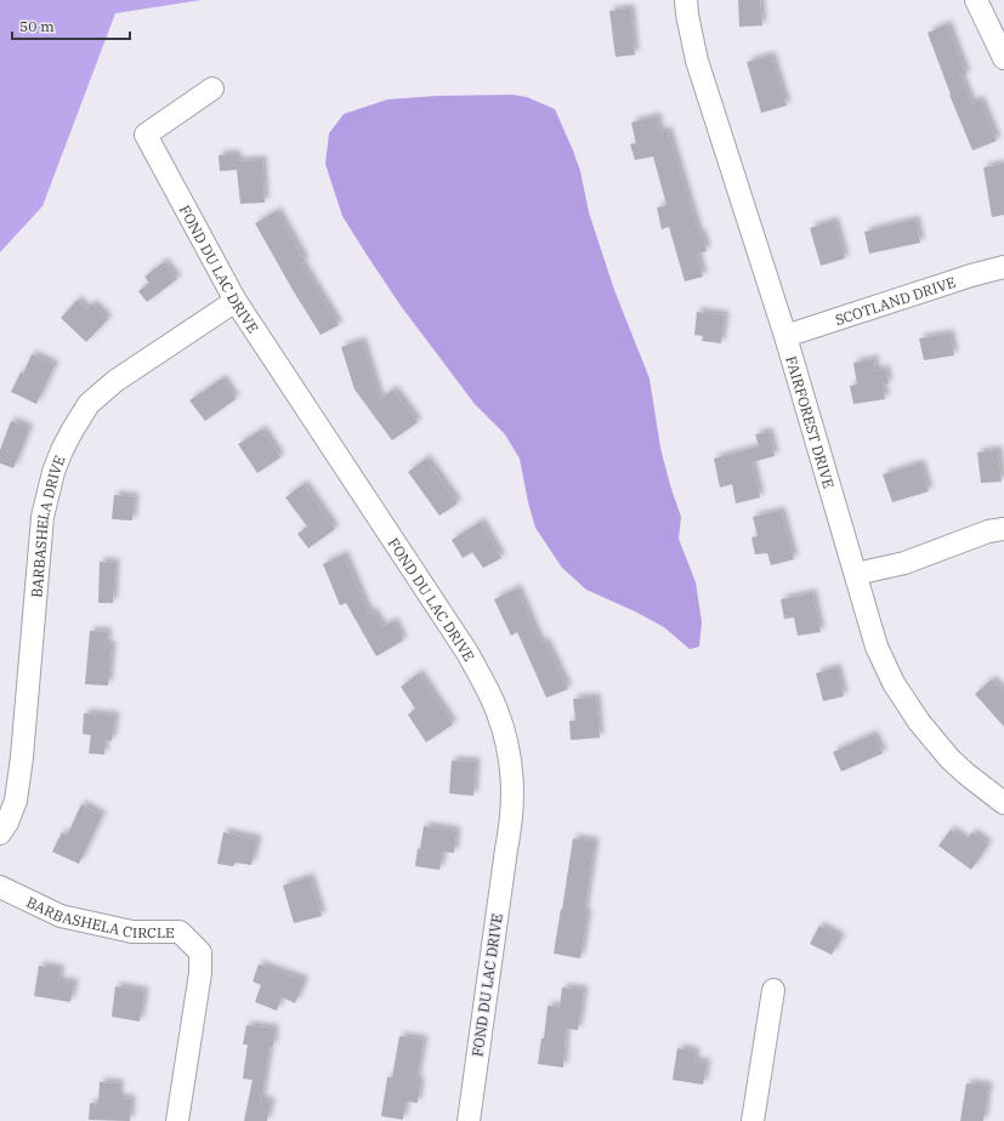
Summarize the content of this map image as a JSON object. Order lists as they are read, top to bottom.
{
  "streets": {
    "street": [
      "FOND DU LAC DRIVE",
      "SCOTLAND DRIVE",
      "FAIRFOREST DRIVE",
      "BARBASHELA DRIVE",
      "BARBASHELA CIRCLE"
    ]
  },
  "crossings": [
    ["FOND DU LAC DRIVE", "BARBASHELA DRIVE"],
    ["SCOTLAND DRIVE", "FAIRFOREST DRIVE"]
  ],
  "scale_bar": "50 m"
}
